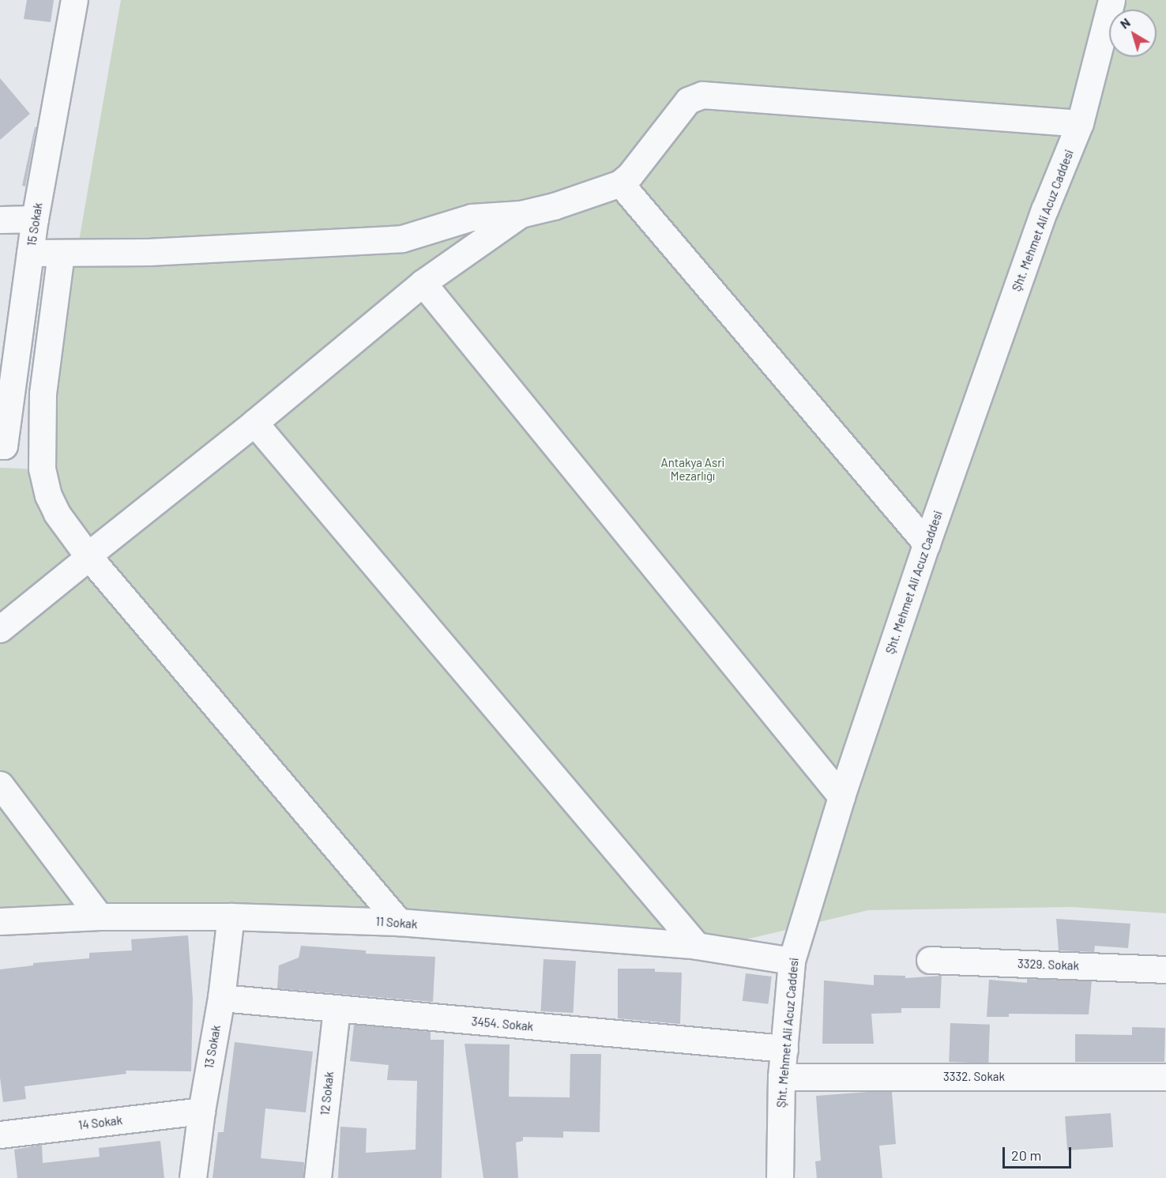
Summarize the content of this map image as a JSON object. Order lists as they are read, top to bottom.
{
  "streets": {
    "street": [
      "Şht. Mehmet Ali Acuz Caddesi",
      "15 Sokak",
      "11 Sokak",
      "3329. Sokak",
      "3454. Sokak",
      "13 Sokak",
      "3332. Sokak",
      "12 Sokak",
      "14 Sokak"
    ]
  },
  "crossings": [
    ["Şht. Mehmet Ali Acuz Caddesi", "11 Sokak"],
    ["Şht. Mehmet Ali Acuz Caddesi", "3454. Sokak"],
    ["Şht. Mehmet Ali Acuz Caddesi", "3332. Sokak"],
    ["11 Sokak", "13 Sokak"],
    ["3454. Sokak", "13 Sokak"],
    ["3454. Sokak", "12 Sokak"],
    ["13 Sokak", "14 Sokak"]
  ],
  "parks": ["Antakya Asri Mezarlığı"],
  "scale_bar": "20 m",
  "north": "top left"
}
